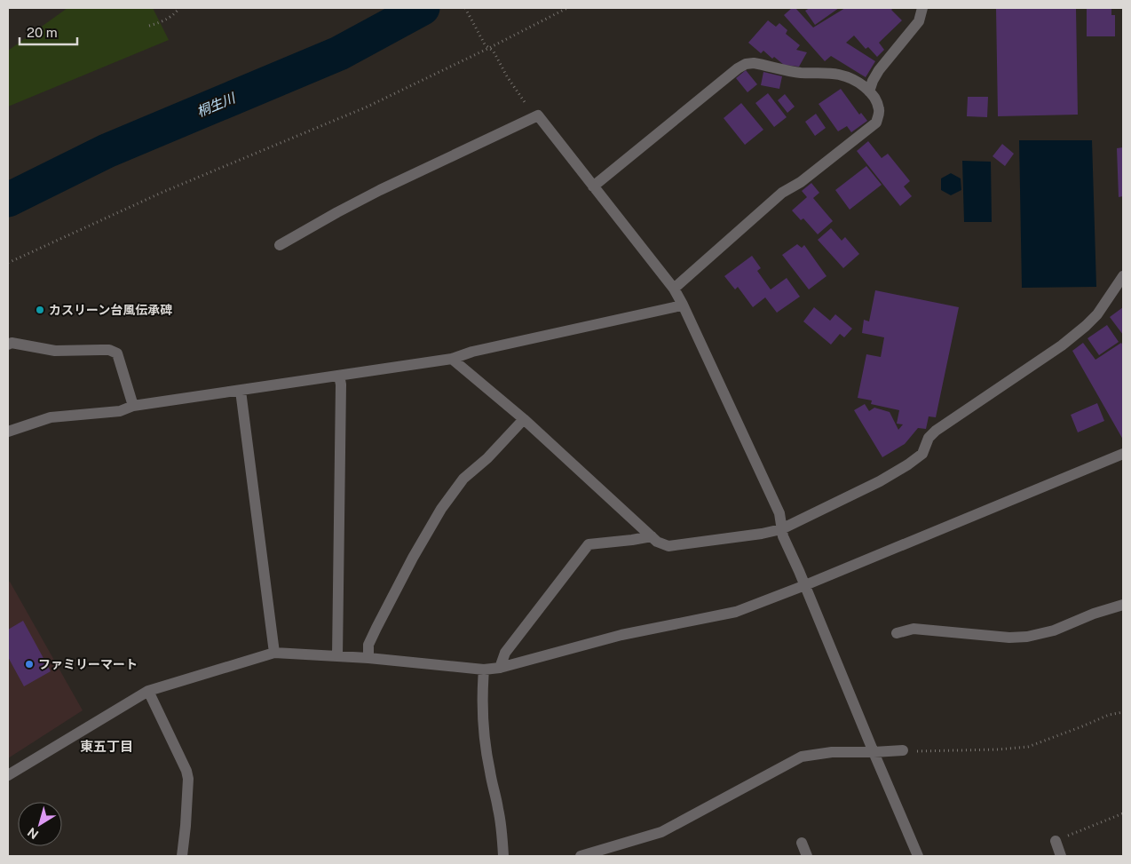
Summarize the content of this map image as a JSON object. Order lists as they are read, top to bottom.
{
  "districts": ["東五丁目"],
  "water": ["桐生川"],
  "places": ["カスリーン台風伝承碑", "ファミリーマート"],
  "scale_bar": "20 m",
  "north": "bottom left"
}
